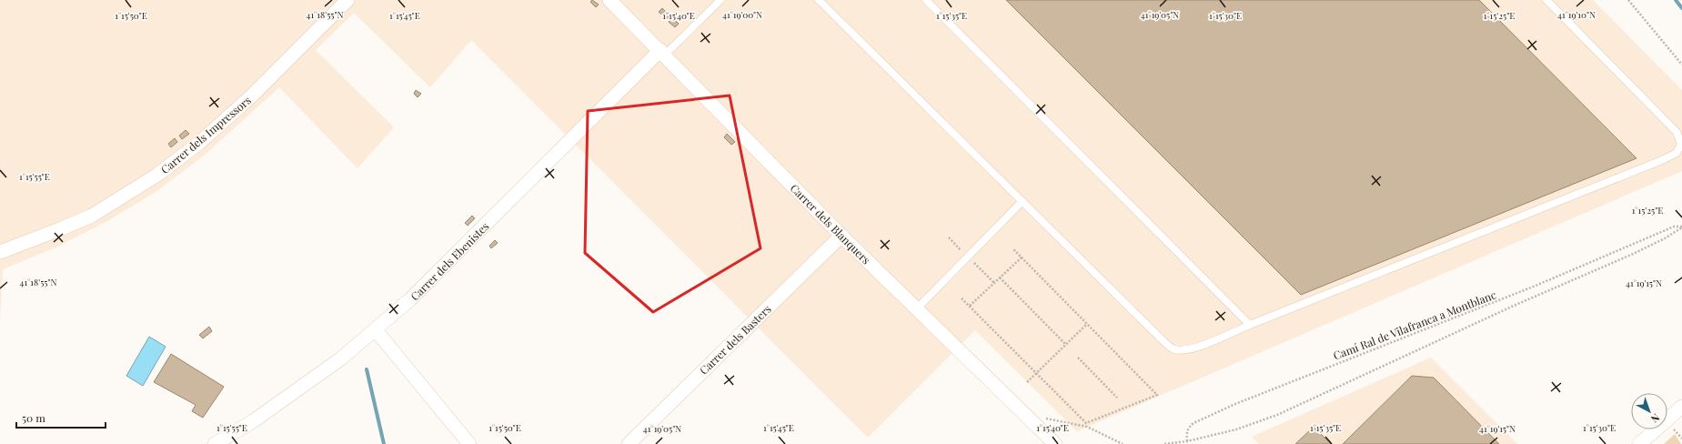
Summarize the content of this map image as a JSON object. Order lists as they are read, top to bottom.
{
  "streets": {
    "street": [
      "Carrer dels Impressors",
      "Carrer dels Blanquers",
      "Carrer dels Ebenistes",
      "Carrer dels Basters"
    ],
    "path": ["Camí Ral de Vilafranca a Montblanc"]
  },
  "crossings": [
    ["Carrer dels Blanquers", "Carrer dels Ebenistes"],
    ["Carrer dels Blanquers", "Carrer dels Basters"]
  ],
  "scale_bar": "50 m",
  "north": "bottom right",
  "coordinates": [
    "41°18'55\"N",
    "41°19'00\"N",
    "41°19'05\"N",
    "41°19'10\"N",
    "1°15'50\"E",
    "1°15'45\"E",
    "1°15'40\"E",
    "1°15'35\"E",
    "1°15'30\"E",
    "1°15'25\"E",
    "1°15'55\"E",
    "41°19'15\"N"
  ]
}
